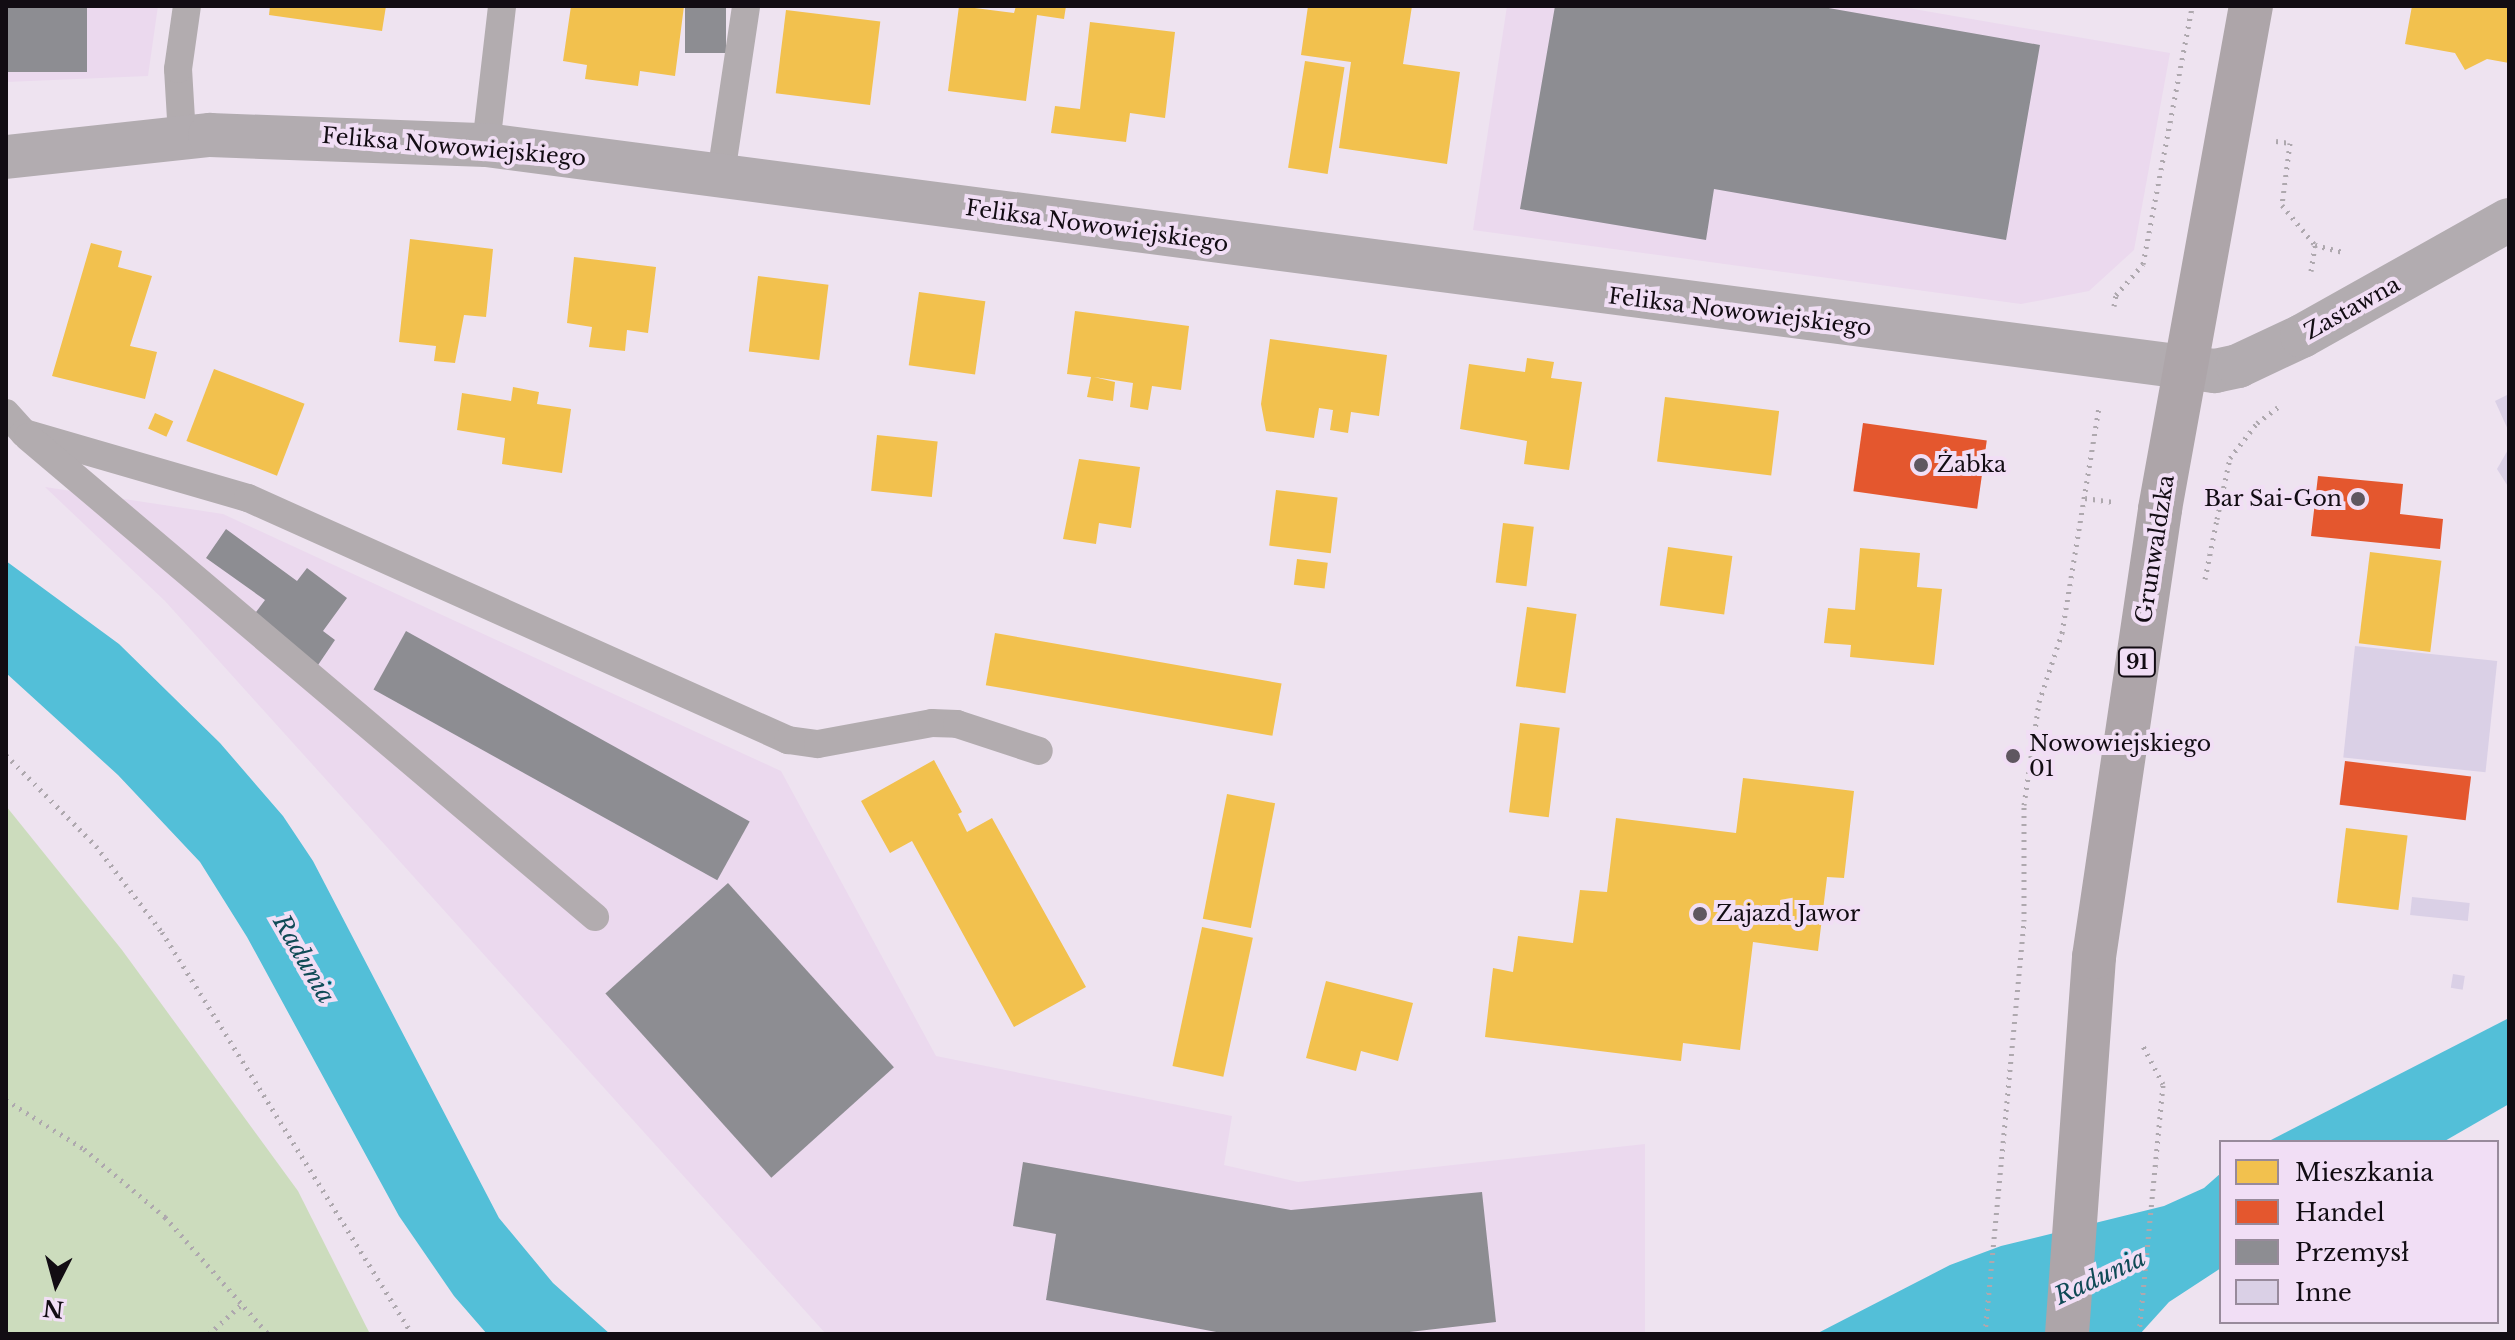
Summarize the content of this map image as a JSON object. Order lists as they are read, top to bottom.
{
  "streets": {
    "main road": ["Grunwaldzka", "91"],
    "street": ["Feliksa Nowowiejskiego", "Zastawna"]
  },
  "crossings": [
    ["Feliksa Nowowiejskiego", "Zastawna"],
    ["Feliksa Nowowiejskiego", "Grunwaldzka"],
    ["Zastawna", "Grunwaldzka"]
  ],
  "water": ["Radunia"],
  "places": [
    "Żabka",
    "Bar Sai-Gon",
    "Nowowiejskiego 01",
    "Zajazd Jawor"
  ],
  "legend": [
    "Mieszkania",
    "Handel",
    "Przemysł",
    "Inne"
  ],
  "north": "bottom"
}
